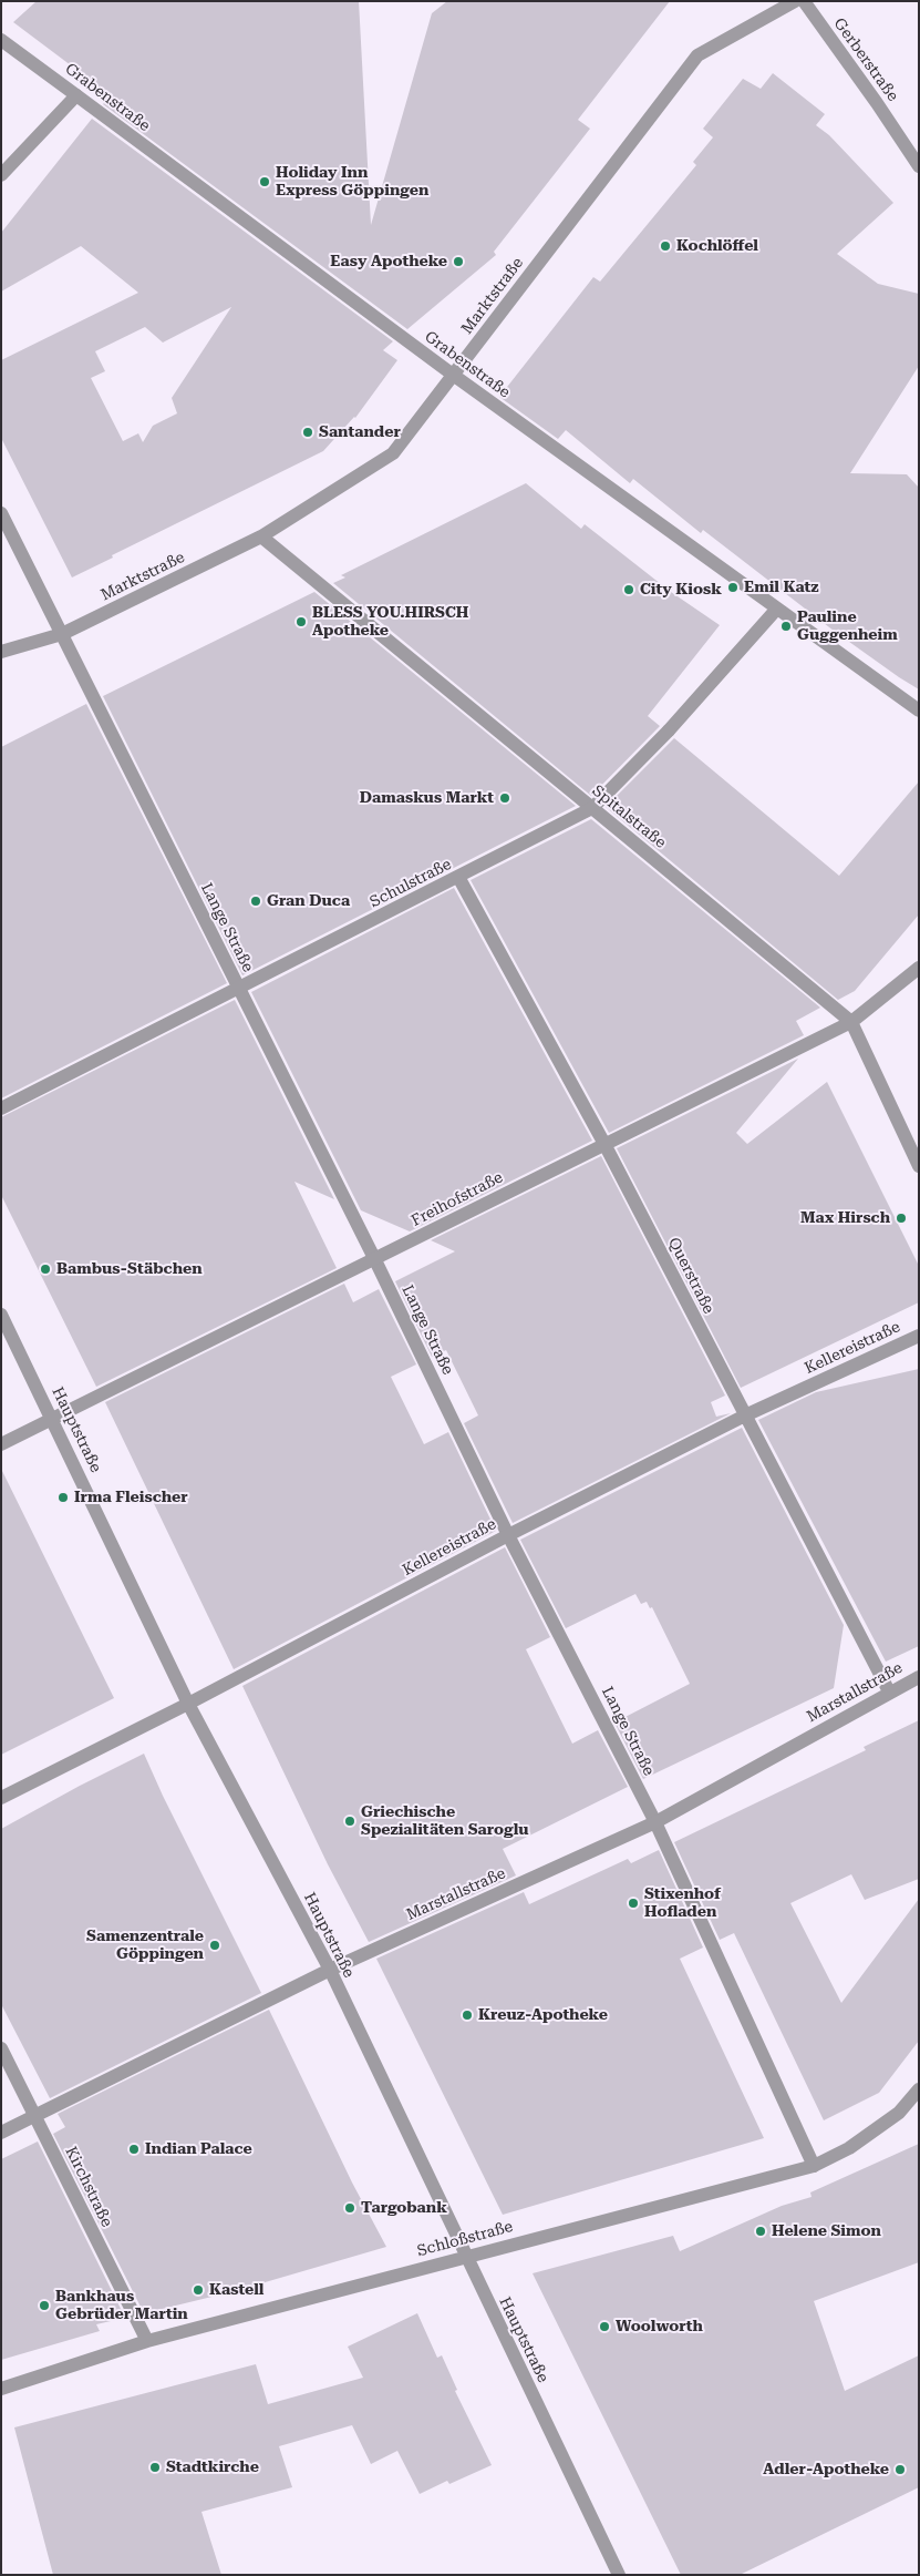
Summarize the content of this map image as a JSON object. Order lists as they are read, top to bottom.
{
  "streets": {
    "street": [
      "Gerberstraße",
      "Grabenstraße",
      "Marktstraße",
      "Spitalstraße",
      "Schulstraße",
      "Lange Straße",
      "Freihofstraße",
      "Querstraße",
      "Kellereistraße",
      "Hauptstraße",
      "Marstallstraße",
      "Kirchstraße",
      "Schloßstraße"
    ]
  },
  "crossings": [
    ["Grabenstraße", "Marktstraße"],
    ["Grabenstraße", "Schulstraße"],
    ["Marktstraße", "Spitalstraße"],
    ["Marktstraße", "Lange Straße"],
    ["Spitalstraße", "Schulstraße"],
    ["Spitalstraße", "Freihofstraße"],
    ["Schulstraße", "Lange Straße"],
    ["Schulstraße", "Querstraße"],
    ["Lange Straße", "Freihofstraße"],
    ["Lange Straße", "Kellereistraße"],
    ["Lange Straße", "Marstallstraße"],
    ["Lange Straße", "Schloßstraße"],
    ["Freihofstraße", "Querstraße"],
    ["Freihofstraße", "Hauptstraße"],
    ["Querstraße", "Kellereistraße"],
    ["Querstraße", "Marstallstraße"],
    ["Kellereistraße", "Hauptstraße"],
    ["Hauptstraße", "Marstallstraße"],
    ["Hauptstraße", "Schloßstraße"],
    ["Marstallstraße", "Kirchstraße"],
    ["Kirchstraße", "Schloßstraße"]
  ],
  "places": [
    "Holiday Inn Express Göppingen",
    "Kochlöffel",
    "Easy Apotheke",
    "Santander",
    "Emil Katz",
    "City Kiosk",
    "BLESS YOU.HIRSCH Apotheke",
    "Pauline Guggenheim",
    "Damaskus Markt",
    "Gran Duca",
    "Max Hirsch",
    "Bambus-Stäbchen",
    "Irma Fleischer",
    "Griechische Spezialitäten Saroglu",
    "Stixenhof Hofladen",
    "Samenzentrale Göppingen",
    "Kreuz-Apotheke",
    "Indian Palace",
    "Targobank",
    "Helene Simon",
    "Kastell",
    "Bankhaus Gebrüder Martin",
    "Woolworth",
    "Stadtkirche",
    "Adler-Apotheke"
  ]
}
